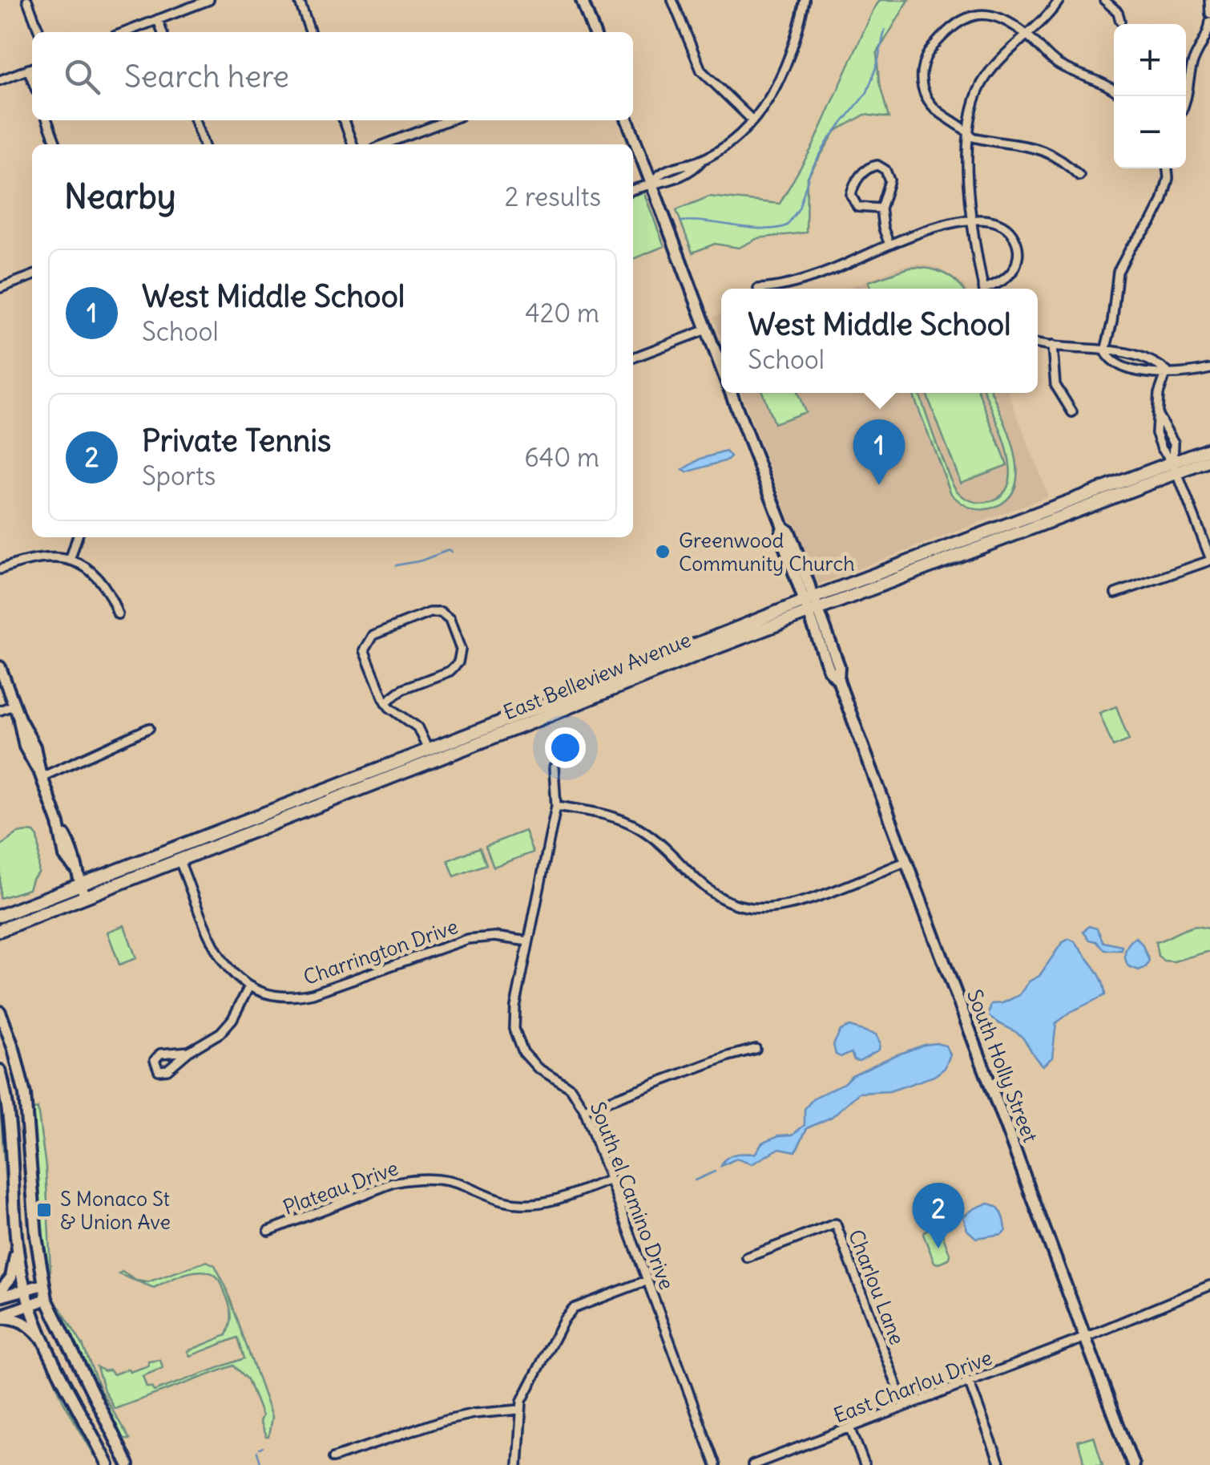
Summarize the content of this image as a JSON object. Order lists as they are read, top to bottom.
{
  "streets": {
    "main road": ["East Belleview Avenue"],
    "street": [
      "Charrington Drive",
      "South Holly Street",
      "Plateau Drive",
      "South el Camino Drive",
      "Charlou Lane",
      "East Charlou Drive"
    ]
  },
  "crossings": [
    ["East Belleview Avenue", "Charrington Drive"],
    ["East Belleview Avenue", "South Holly Street"],
    ["Charrington Drive", "South el Camino Drive"],
    ["South Holly Street", "East Charlou Drive"],
    ["Plateau Drive", "South el Camino Drive"],
    ["Charlou Lane", "East Charlou Drive"]
  ],
  "places": {
    "other": ["Greenwood Community Church"],
    "transit": ["S Monaco St & Union Ave"]
  },
  "page": {
    "map_buttons": ["+", "−"],
    "search": "Search here",
    "heading": ["Nearby", "2 results"],
    "list": [
      {
        "mark": "1",
        "name": "West Middle School",
        "note": "School",
        "value": "420 m"
      },
      {
        "mark": "2",
        "name": "Private Tennis",
        "note": "Sports",
        "value": "640 m"
      }
    ],
    "popup": ["West Middle School", "School"],
    "pins": ["1", "2"]
  }
}
